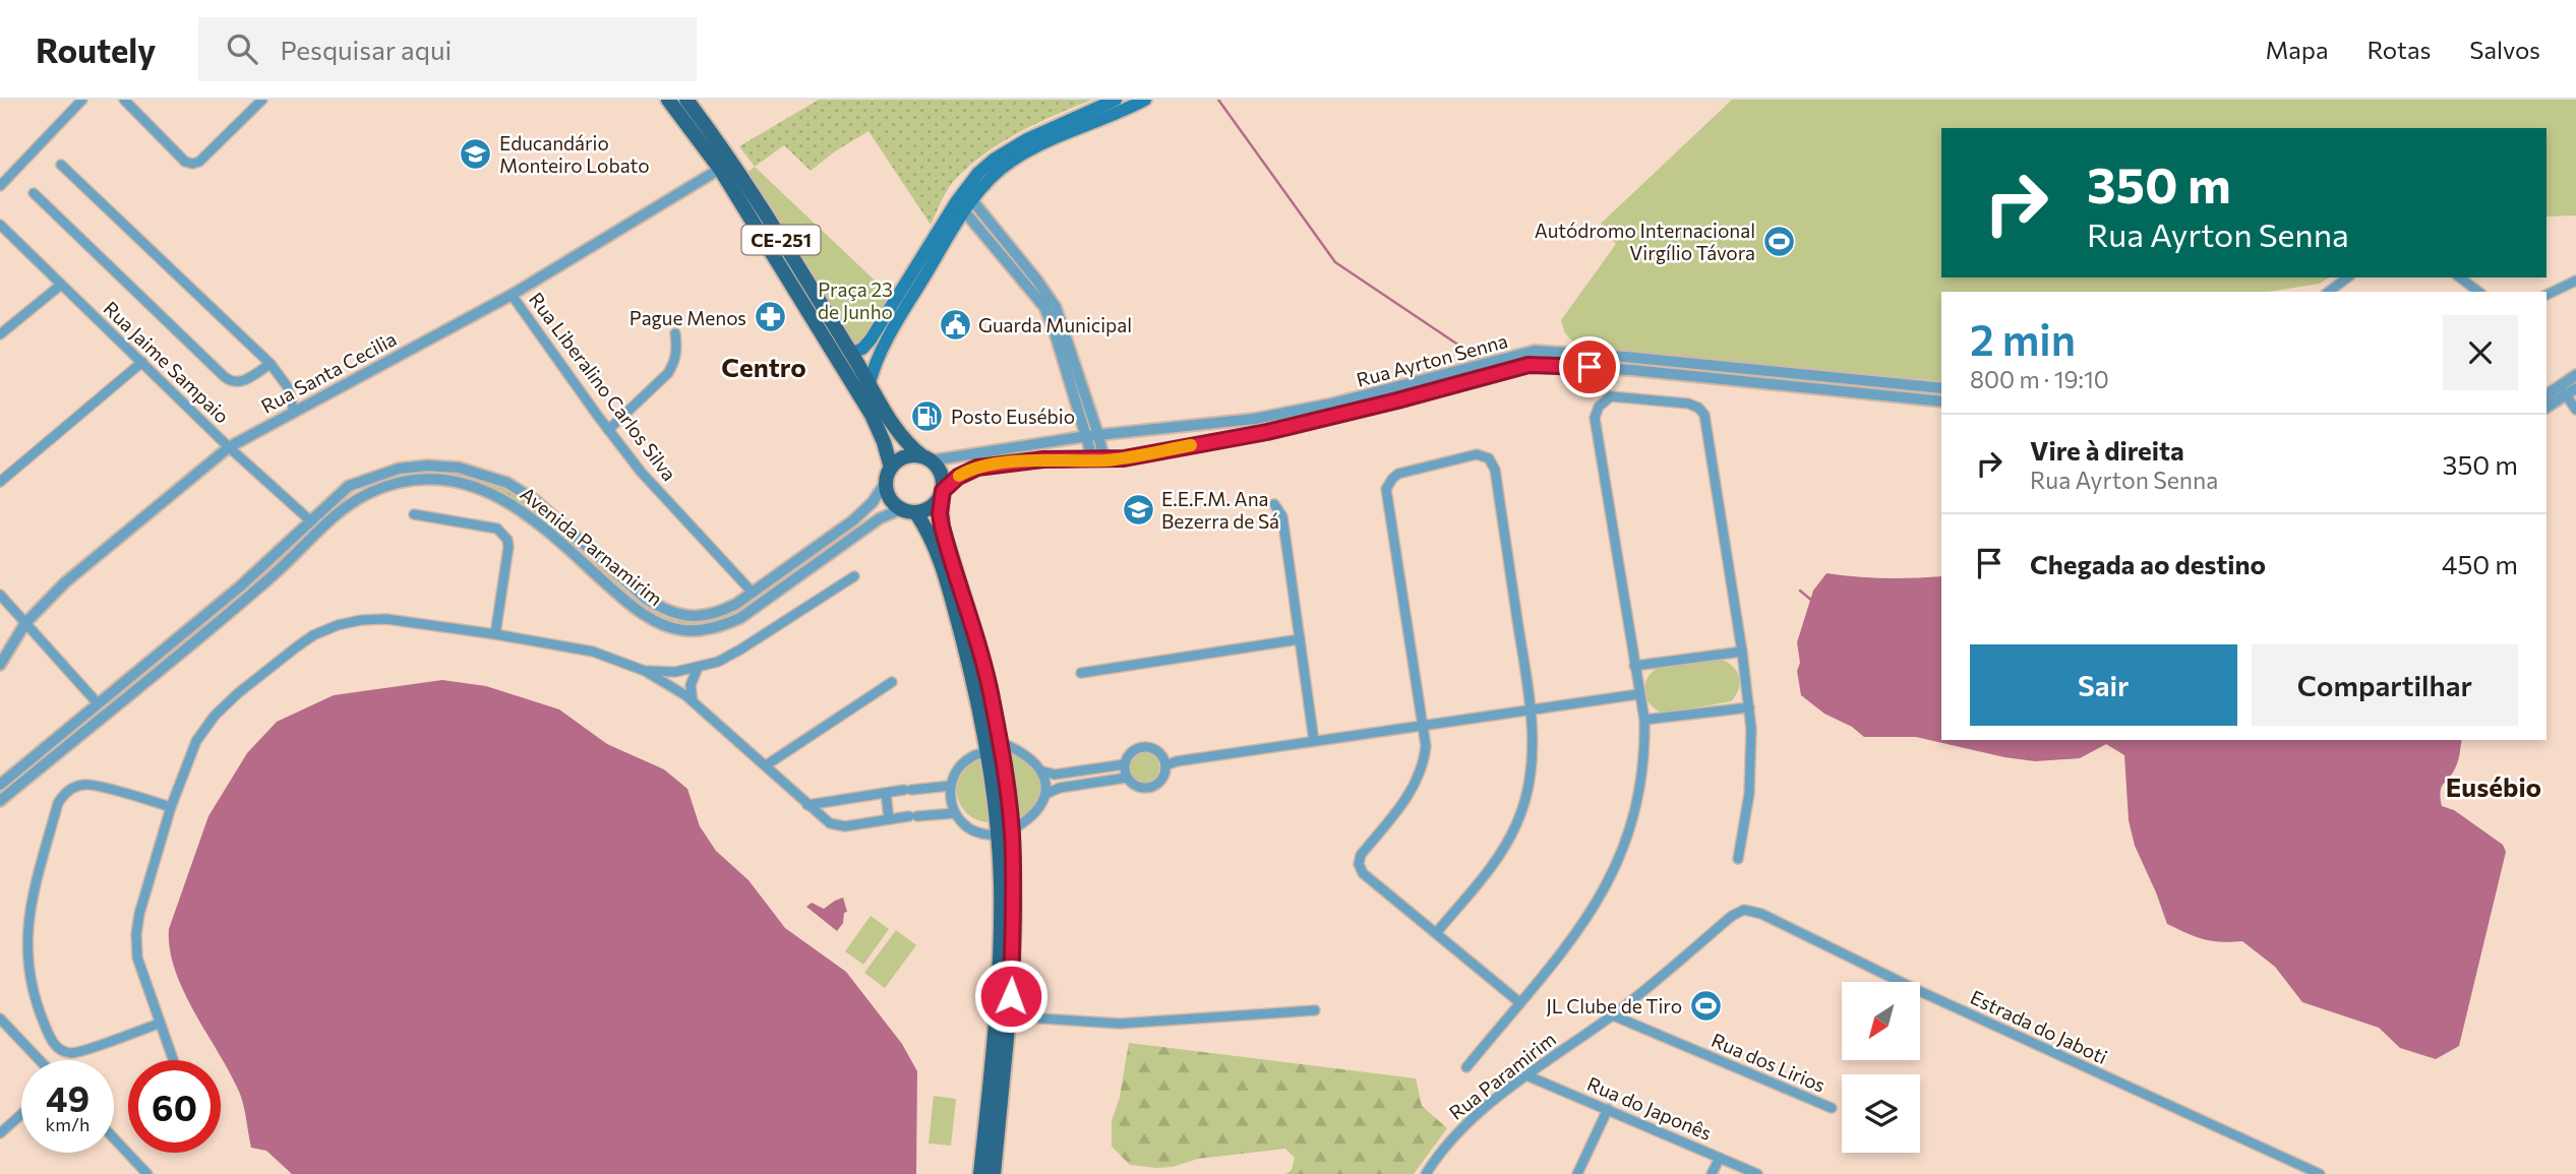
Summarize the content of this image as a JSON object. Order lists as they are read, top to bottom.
{
  "streets": {
    "main road": ["CE-251"],
    "street": [
      "Rua Ayrton Senna",
      "Rua Jaime Sampaio",
      "Rua Santa Cecilia",
      "Rua Liberalino Carlos Silva",
      "Avenida Parnamirim",
      "Estrada do Jaboti",
      "Rua dos Lirios",
      "Rua Paramirim",
      "Rua do Japonês"
    ]
  },
  "crossings": [
    ["CE-251", "Rua Ayrton Senna"],
    ["CE-251", "Rua Santa Cecilia"],
    ["CE-251", "Avenida Parnamirim"],
    ["Rua Ayrton Senna", "Avenida Parnamirim"],
    ["Rua Jaime Sampaio", "Rua Santa Cecilia"],
    ["Rua Jaime Sampaio", "Avenida Parnamirim"],
    ["Rua Santa Cecilia", "Rua Liberalino Carlos Silva"],
    ["Rua Liberalino Carlos Silva", "Avenida Parnamirim"],
    ["Estrada do Jaboti", "Rua Paramirim"],
    ["Rua dos Lirios", "Rua Paramirim"],
    ["Rua Paramirim", "Rua do Japonês"]
  ],
  "districts": ["Centro", "Eusébio"],
  "parks": ["Praça 23 de Junho"],
  "places": {
    "school or university": ["Educandário Monteiro Lobato", "E.E.F.M. Ana Bezerra de Sá"],
    "sports": ["Autódromo Internacional Virgílio Távora", "JL Clube de Tiro"],
    "pharmacy": ["Pague Menos"],
    "public building": ["Guarda Municipal"],
    "fuel station": ["Posto Eusébio"]
  },
  "north": "bottom left",
  "page": {
    "header": "Routely",
    "search": "Pesquisar aqui",
    "nav": ["Mapa", "Rotas", "Salvos"],
    "turn": ["350 m", "Rua Ayrton Senna"],
    "heading": ["2 min", "800 m · 19:10"],
    "list": [
      {
        "name": "Vire à direita",
        "note": "Rua Ayrton Senna",
        "value": "350 m"
      },
      {
        "name": "Chegada ao destino",
        "value": "450 m"
      }
    ],
    "buttons": ["Sair", "Compartilhar"],
    "speed": "49 km/h",
    "limit": "60"
  }
}
